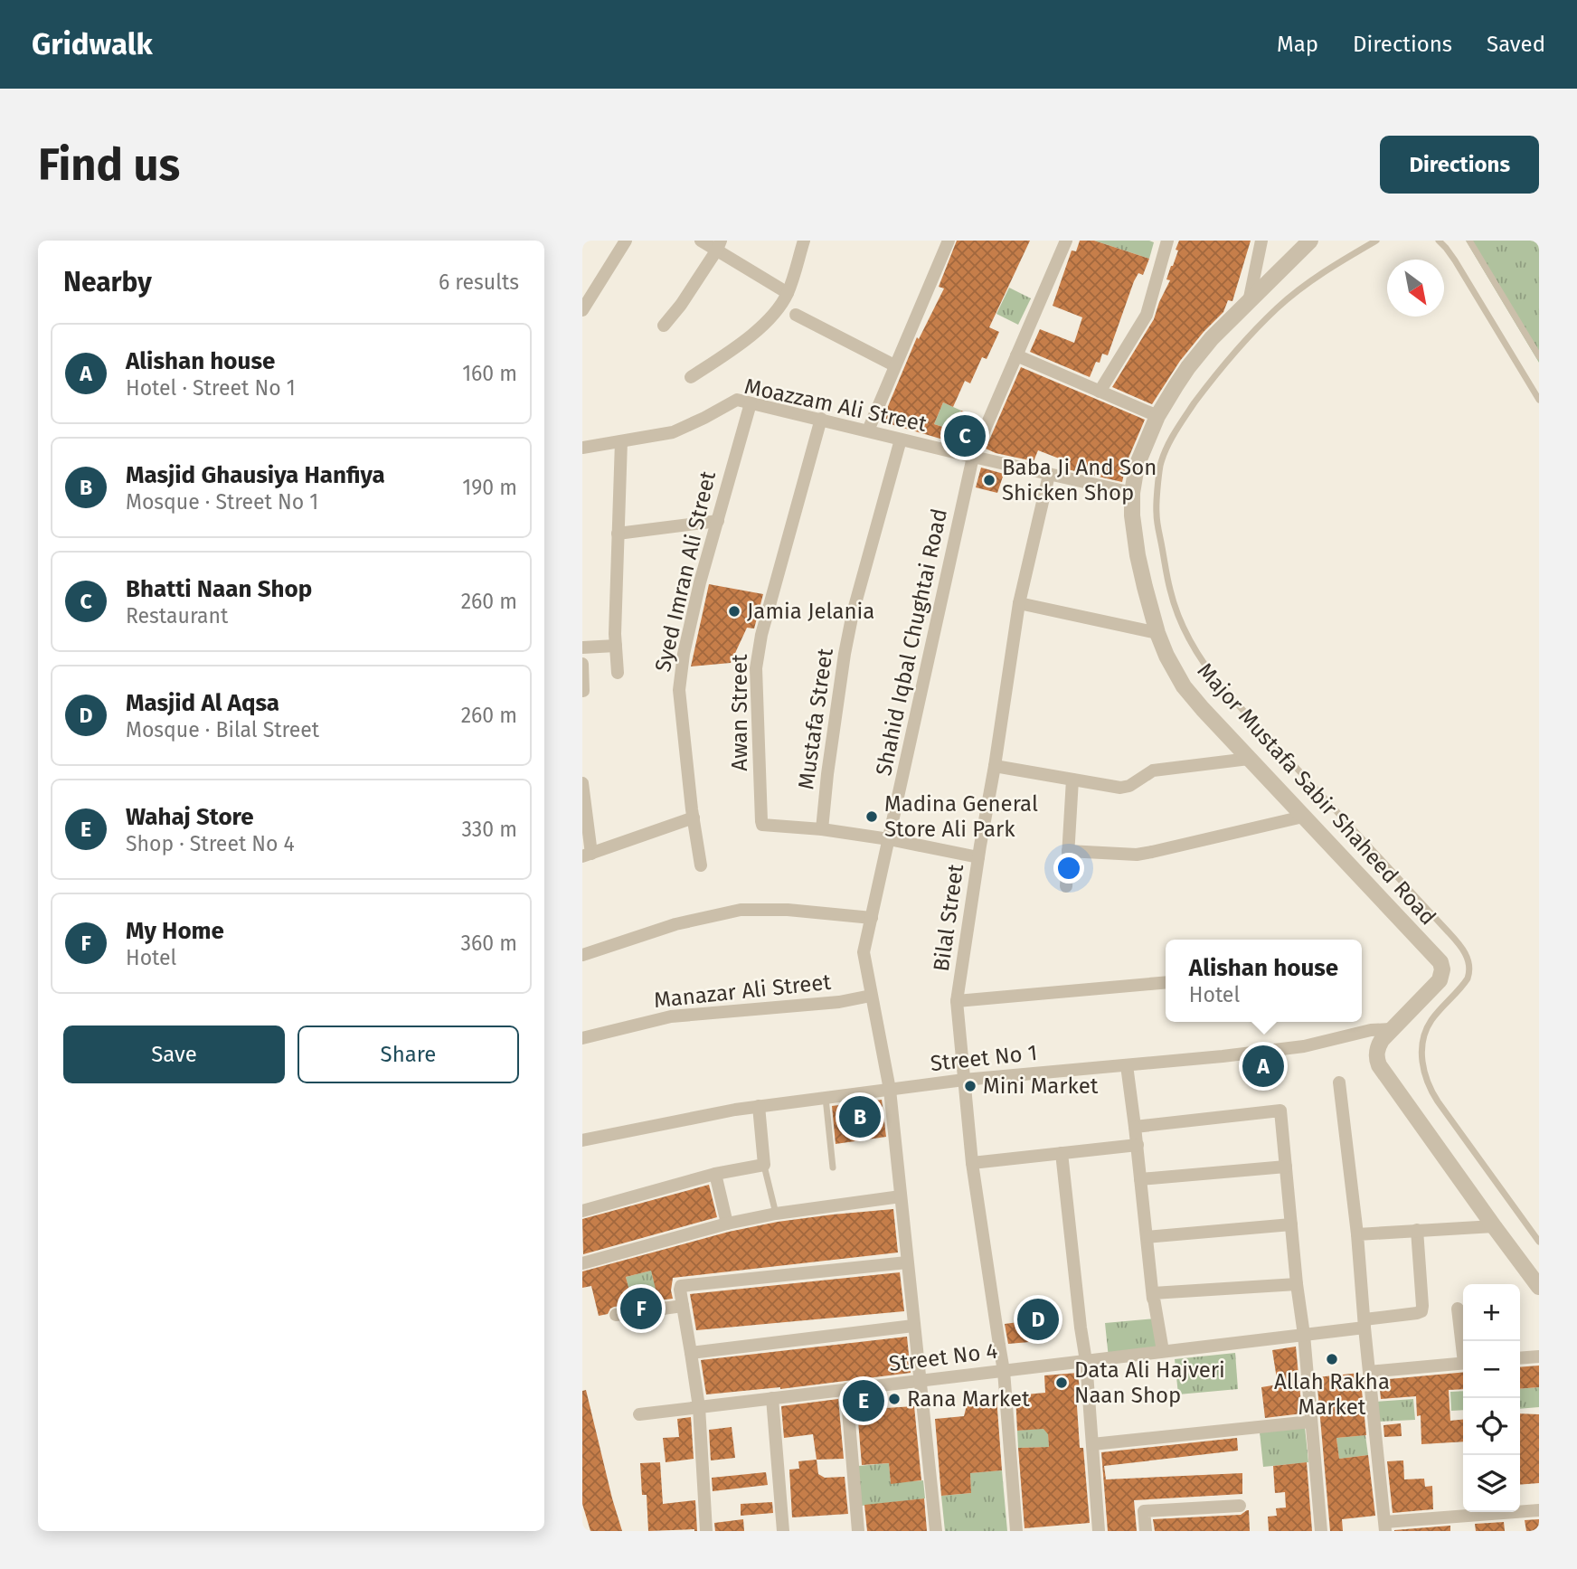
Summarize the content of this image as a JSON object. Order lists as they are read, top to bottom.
{
  "streets": {
    "street": [
      "Moazzam Ali Street",
      "Syed Imran Ali Street",
      "Shahid Iqbal Chughtai Road",
      "Awan Street",
      "Mustafa Street",
      "Major Mustafa Sabir Shaheed Road",
      "Bilal Street",
      "Manazar Ali Street",
      "Street No 1",
      "Street No 4"
    ]
  },
  "crossings": [
    ["Moazzam Ali Street", "Syed Imran Ali Street"],
    ["Moazzam Ali Street", "Shahid Iqbal Chughtai Road"],
    ["Moazzam Ali Street", "Awan Street"],
    ["Moazzam Ali Street", "Mustafa Street"],
    ["Shahid Iqbal Chughtai Road", "Manazar Ali Street"],
    ["Shahid Iqbal Chughtai Road", "Street No 1"],
    ["Shahid Iqbal Chughtai Road", "Street No 4"],
    ["Awan Street", "Mustafa Street"],
    ["Major Mustafa Sabir Shaheed Road", "Street No 1"],
    ["Bilal Street", "Street No 1"],
    ["Bilal Street", "Street No 4"]
  ],
  "places": [
    "Baba Ji And Son Shicken Shop",
    "Jamia Jelania",
    "Madina General Store Ali Park",
    "Mini Market",
    "Allah Rakha Market",
    "Data Ali Hajveri Naan Shop",
    "Rana Market"
  ],
  "north": "bottom right",
  "page": {
    "header": "Gridwalk",
    "nav": ["Map", "Directions", "Saved"],
    "buttons": [
      "Directions",
      ["Save", "Share"]
    ],
    "title": "Find us",
    "heading": ["Nearby", "6 results"],
    "list": [
      {
        "mark": "A",
        "name": "Alishan house",
        "note": "Hotel · Street No 1",
        "value": "160 m"
      },
      {
        "mark": "B",
        "name": "Masjid Ghausiya Hanfiya",
        "note": "Mosque · Street No 1",
        "value": "190 m"
      },
      {
        "mark": "C",
        "name": "Bhatti Naan Shop",
        "note": "Restaurant",
        "value": "260 m"
      },
      {
        "mark": "D",
        "name": "Masjid Al Aqsa",
        "note": "Mosque · Bilal Street",
        "value": "260 m"
      },
      {
        "mark": "E",
        "name": "Wahaj Store",
        "note": "Shop · Street No 4",
        "value": "330 m"
      },
      {
        "mark": "F",
        "name": "My Home",
        "note": "Hotel",
        "value": "360 m"
      }
    ],
    "pins": [
      "C",
      "A",
      "B",
      "F",
      "D",
      "E"
    ],
    "popup": ["Alishan house", "Hotel"],
    "map_buttons": ["+", "−"]
  }
}
